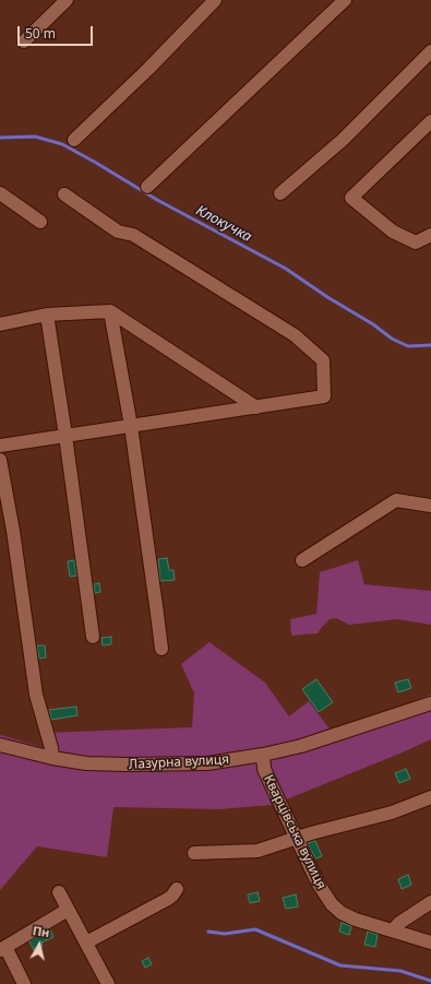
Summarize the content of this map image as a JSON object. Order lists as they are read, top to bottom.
{
  "streets": {
    "street": ["Лазурна вулиця", "Кварцівська вулиця"]
  },
  "crossings": [
    ["Лазурна вулиця", "Кварцівська вулиця"]
  ],
  "water": ["Клокучка"],
  "scale_bar": "50 m",
  "north": "top"
}
